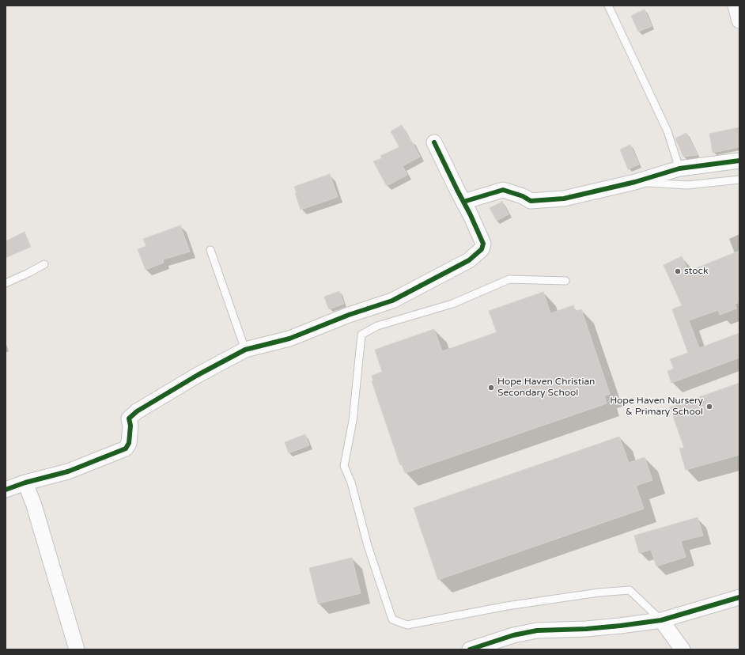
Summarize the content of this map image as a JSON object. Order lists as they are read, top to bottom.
{
  "places": ["stock", "Hope Haven Christian Secondary School", "Hope Haven Nursery & Primary School"]
}
